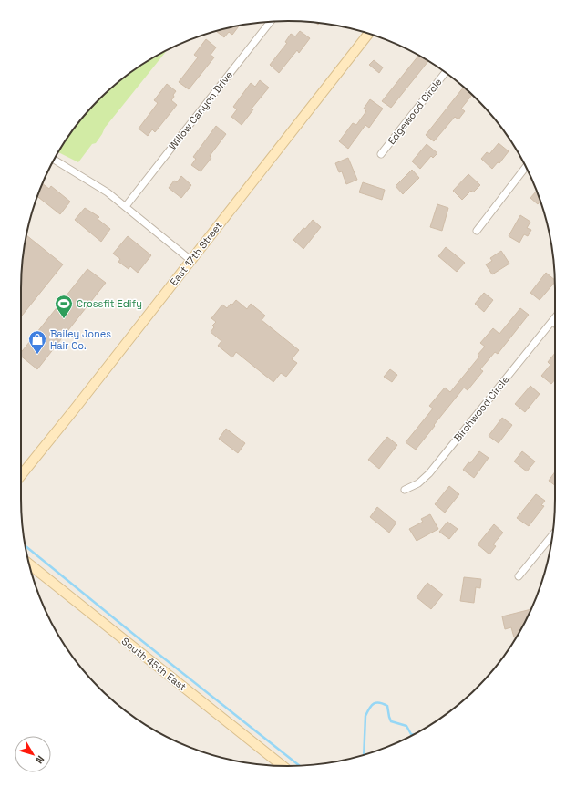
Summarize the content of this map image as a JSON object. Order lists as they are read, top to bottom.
{
  "streets": {
    "main road": ["East 17th Street", "South 45th East"],
    "street": ["Willow Canyon Drive", "Edgewood Circle", "Birchwood Circle"]
  },
  "places": {
    "sports": ["Crossfit Edify"],
    "shop": ["Bailey Jones Hair Co."]
  },
  "north": "bottom right"
}
